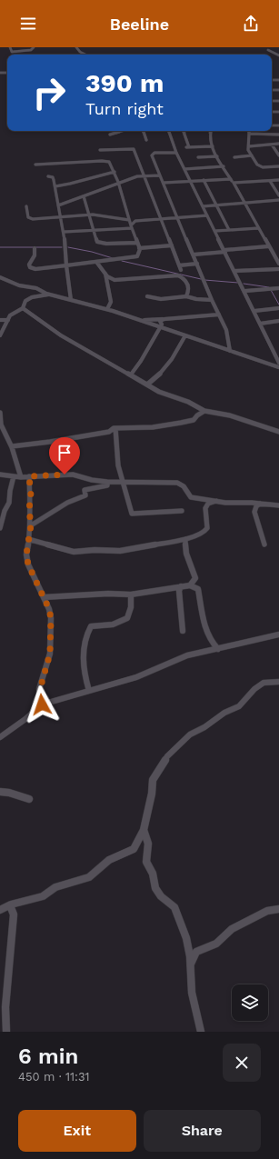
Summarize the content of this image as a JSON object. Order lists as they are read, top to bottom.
{
  "page": {
    "header": "Beeline",
    "turn": ["390 m", "Turn right"],
    "heading": ["6 min", "450 m · 11:31"],
    "buttons": ["Exit", "Share"]
  }
}
